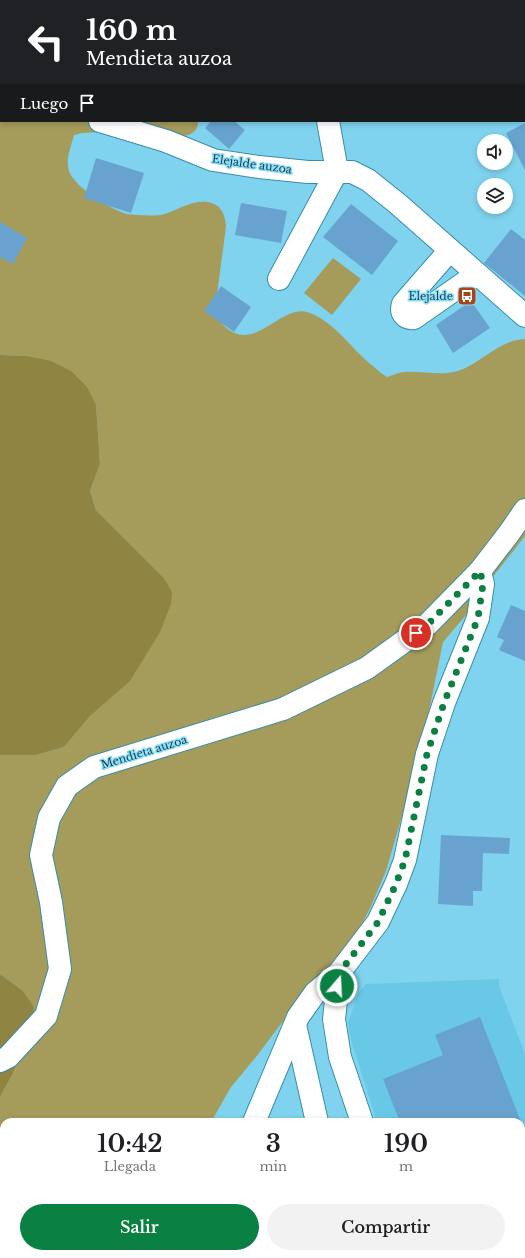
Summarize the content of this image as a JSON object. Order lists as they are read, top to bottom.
{
  "streets": {
    "street": ["Elejalde auzoa", "Mendieta auzoa"]
  },
  "places": {
    "bus stop": ["Elejalde"]
  },
  "page": {
    "turn": ["160 m", "Mendieta auzoa"],
    "then": "Luego",
    "eta": [
      "10:42",
      "Llegada",
      "3",
      "min",
      "190",
      "m"
    ],
    "buttons": ["Salir", "Compartir"]
  }
}
